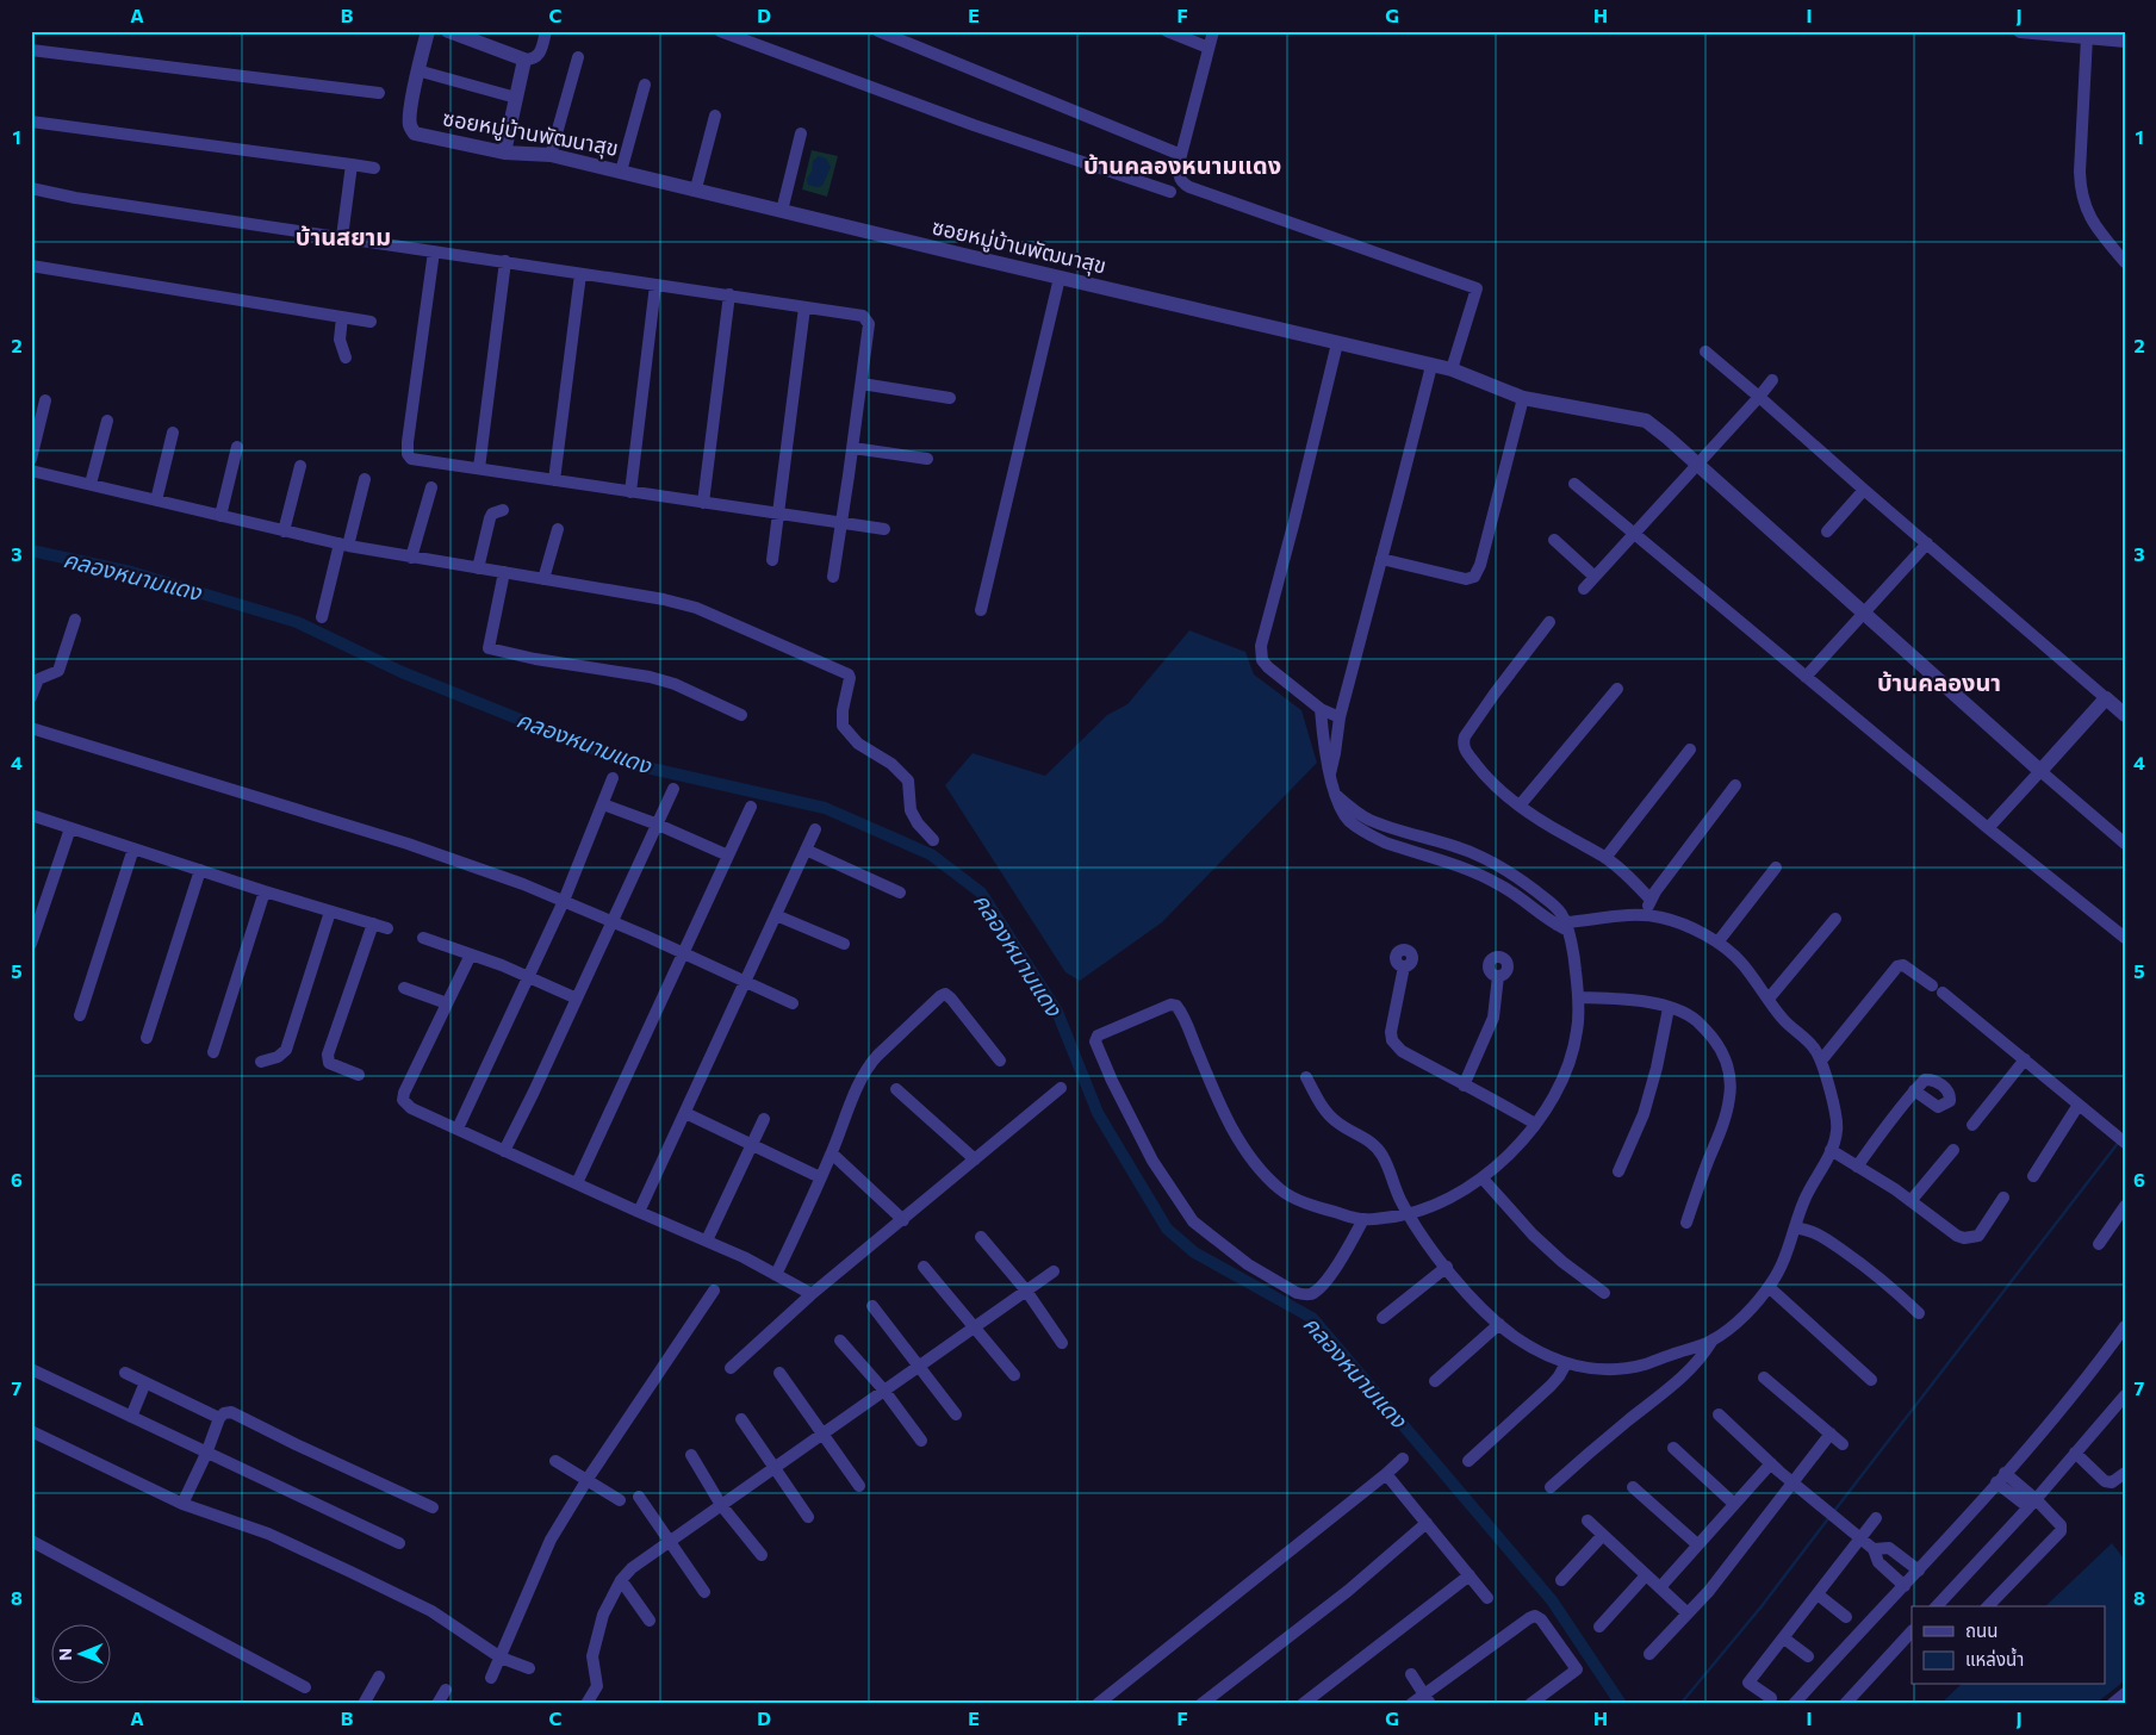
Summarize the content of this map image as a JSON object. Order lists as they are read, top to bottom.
{
  "streets": {
    "street": ["ซอยหมู่บ้านพัฒนาสุข"]
  },
  "districts": ["บ้านคลองหนามแดง", "บ้านสยาม", "บ้านคลองนา"],
  "water": ["คลองหนามแดง"],
  "legend": ["ถนน", "แหล่งน้ำ"],
  "north": "left",
  "grid": {
    "columns": [
      "A",
      "B",
      "C",
      "D",
      "E",
      "F",
      "G",
      "H",
      "I",
      "J"
    ],
    "rows": [
      "1",
      "2",
      "3",
      "4",
      "5",
      "6",
      "7",
      "8"
    ]
  }
}
